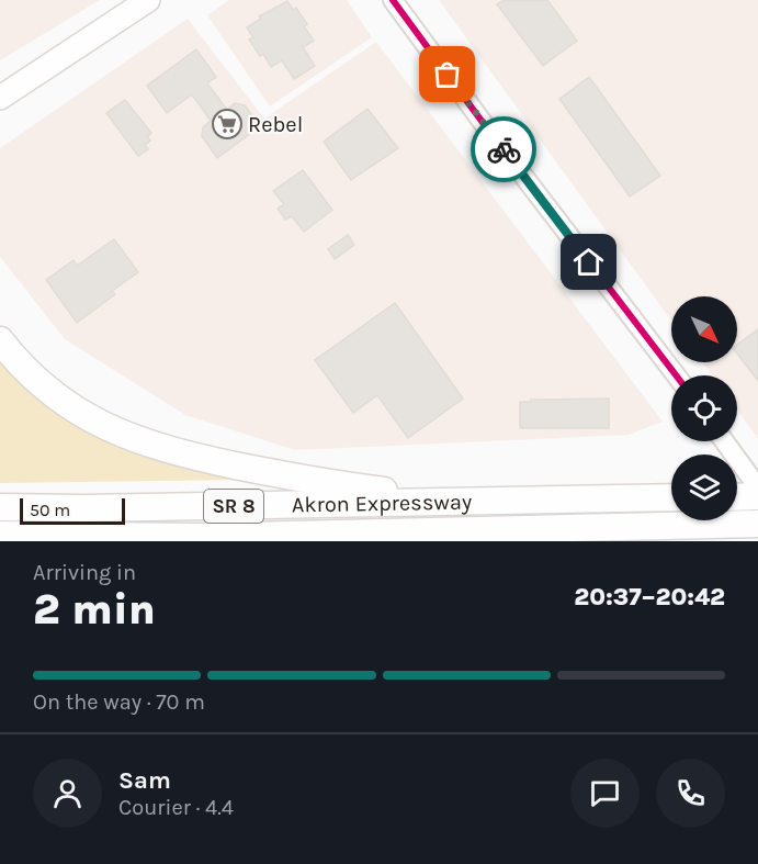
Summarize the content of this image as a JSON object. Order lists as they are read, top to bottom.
{
  "streets": {
    "highway": ["Akron Expressway", "SR 8"]
  },
  "places": {
    "supermarket": ["Rebel"]
  },
  "scale_bar": "50 m",
  "north": "bottom right",
  "page": {
    "scale": "50 m",
    "heading": ["2 min", "Arriving in", "20:37–20:42"],
    "panel": ["Sam", "Courier · 4.4"],
    "bar": "On the way · 70 m"
  }
}
